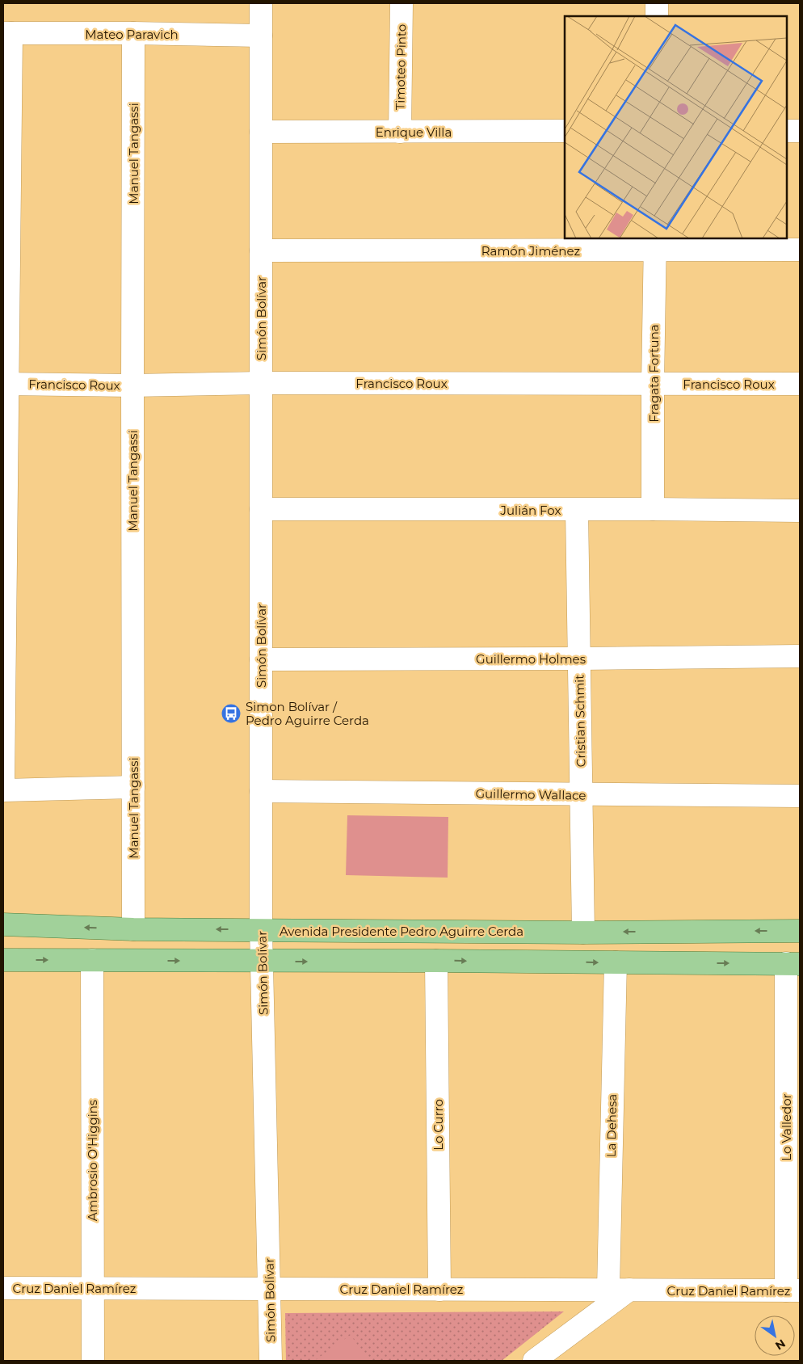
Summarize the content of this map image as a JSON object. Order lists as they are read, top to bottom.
{
  "streets": {
    "main road": ["Avenida Presidente Pedro Aguirre Cerda"],
    "street": [
      "Mateo Paravich",
      "Timoteo Pinto",
      "Enrique Villa",
      "Manuel Tangassi",
      "Ramón Jiménez",
      "Simón Bolívar",
      "Fragata Fortuna",
      "Francisco Roux",
      "Julián Fox",
      "Guillermo Holmes",
      "Cristian Schmit",
      "Guillermo Wallace",
      "Lo Curro",
      "La Dehesa",
      "Lo Valledor",
      "Ambrosio O'Higgins",
      "Cruz Daniel Ramírez"
    ]
  },
  "crossings": [
    ["Mateo Paravich", "Manuel Tangassi"],
    ["Mateo Paravich", "Simón Bolívar"],
    ["Timoteo Pinto", "Enrique Villa"],
    ["Enrique Villa", "Simón Bolívar"],
    ["Manuel Tangassi", "Francisco Roux"],
    ["Manuel Tangassi", "Avenida Presidente Pedro Aguirre Cerda"],
    ["Ramón Jiménez", "Simón Bolívar"],
    ["Ramón Jiménez", "Fragata Fortuna"],
    ["Simón Bolívar", "Francisco Roux"],
    ["Simón Bolívar", "Julián Fox"],
    ["Simón Bolívar", "Guillermo Holmes"],
    ["Simón Bolívar", "Guillermo Wallace"],
    ["Simón Bolívar", "Avenida Presidente Pedro Aguirre Cerda"],
    ["Simón Bolívar", "Cruz Daniel Ramírez"],
    ["Fragata Fortuna", "Francisco Roux"],
    ["Fragata Fortuna", "Julián Fox"],
    ["Julián Fox", "Cristian Schmit"],
    ["Guillermo Holmes", "Cristian Schmit"],
    ["Cristian Schmit", "Guillermo Wallace"],
    ["Cristian Schmit", "Avenida Presidente Pedro Aguirre Cerda"],
    ["Lo Curro", "Cruz Daniel Ramírez"],
    ["La Dehesa", "Cruz Daniel Ramírez"],
    ["Lo Valledor", "Cruz Daniel Ramírez"],
    ["Ambrosio O'Higgins", "Cruz Daniel Ramírez"]
  ],
  "places": {
    "bus stop": ["Simon Bolívar / Pedro Aguirre Cerda"]
  },
  "north": "bottom right"
}
